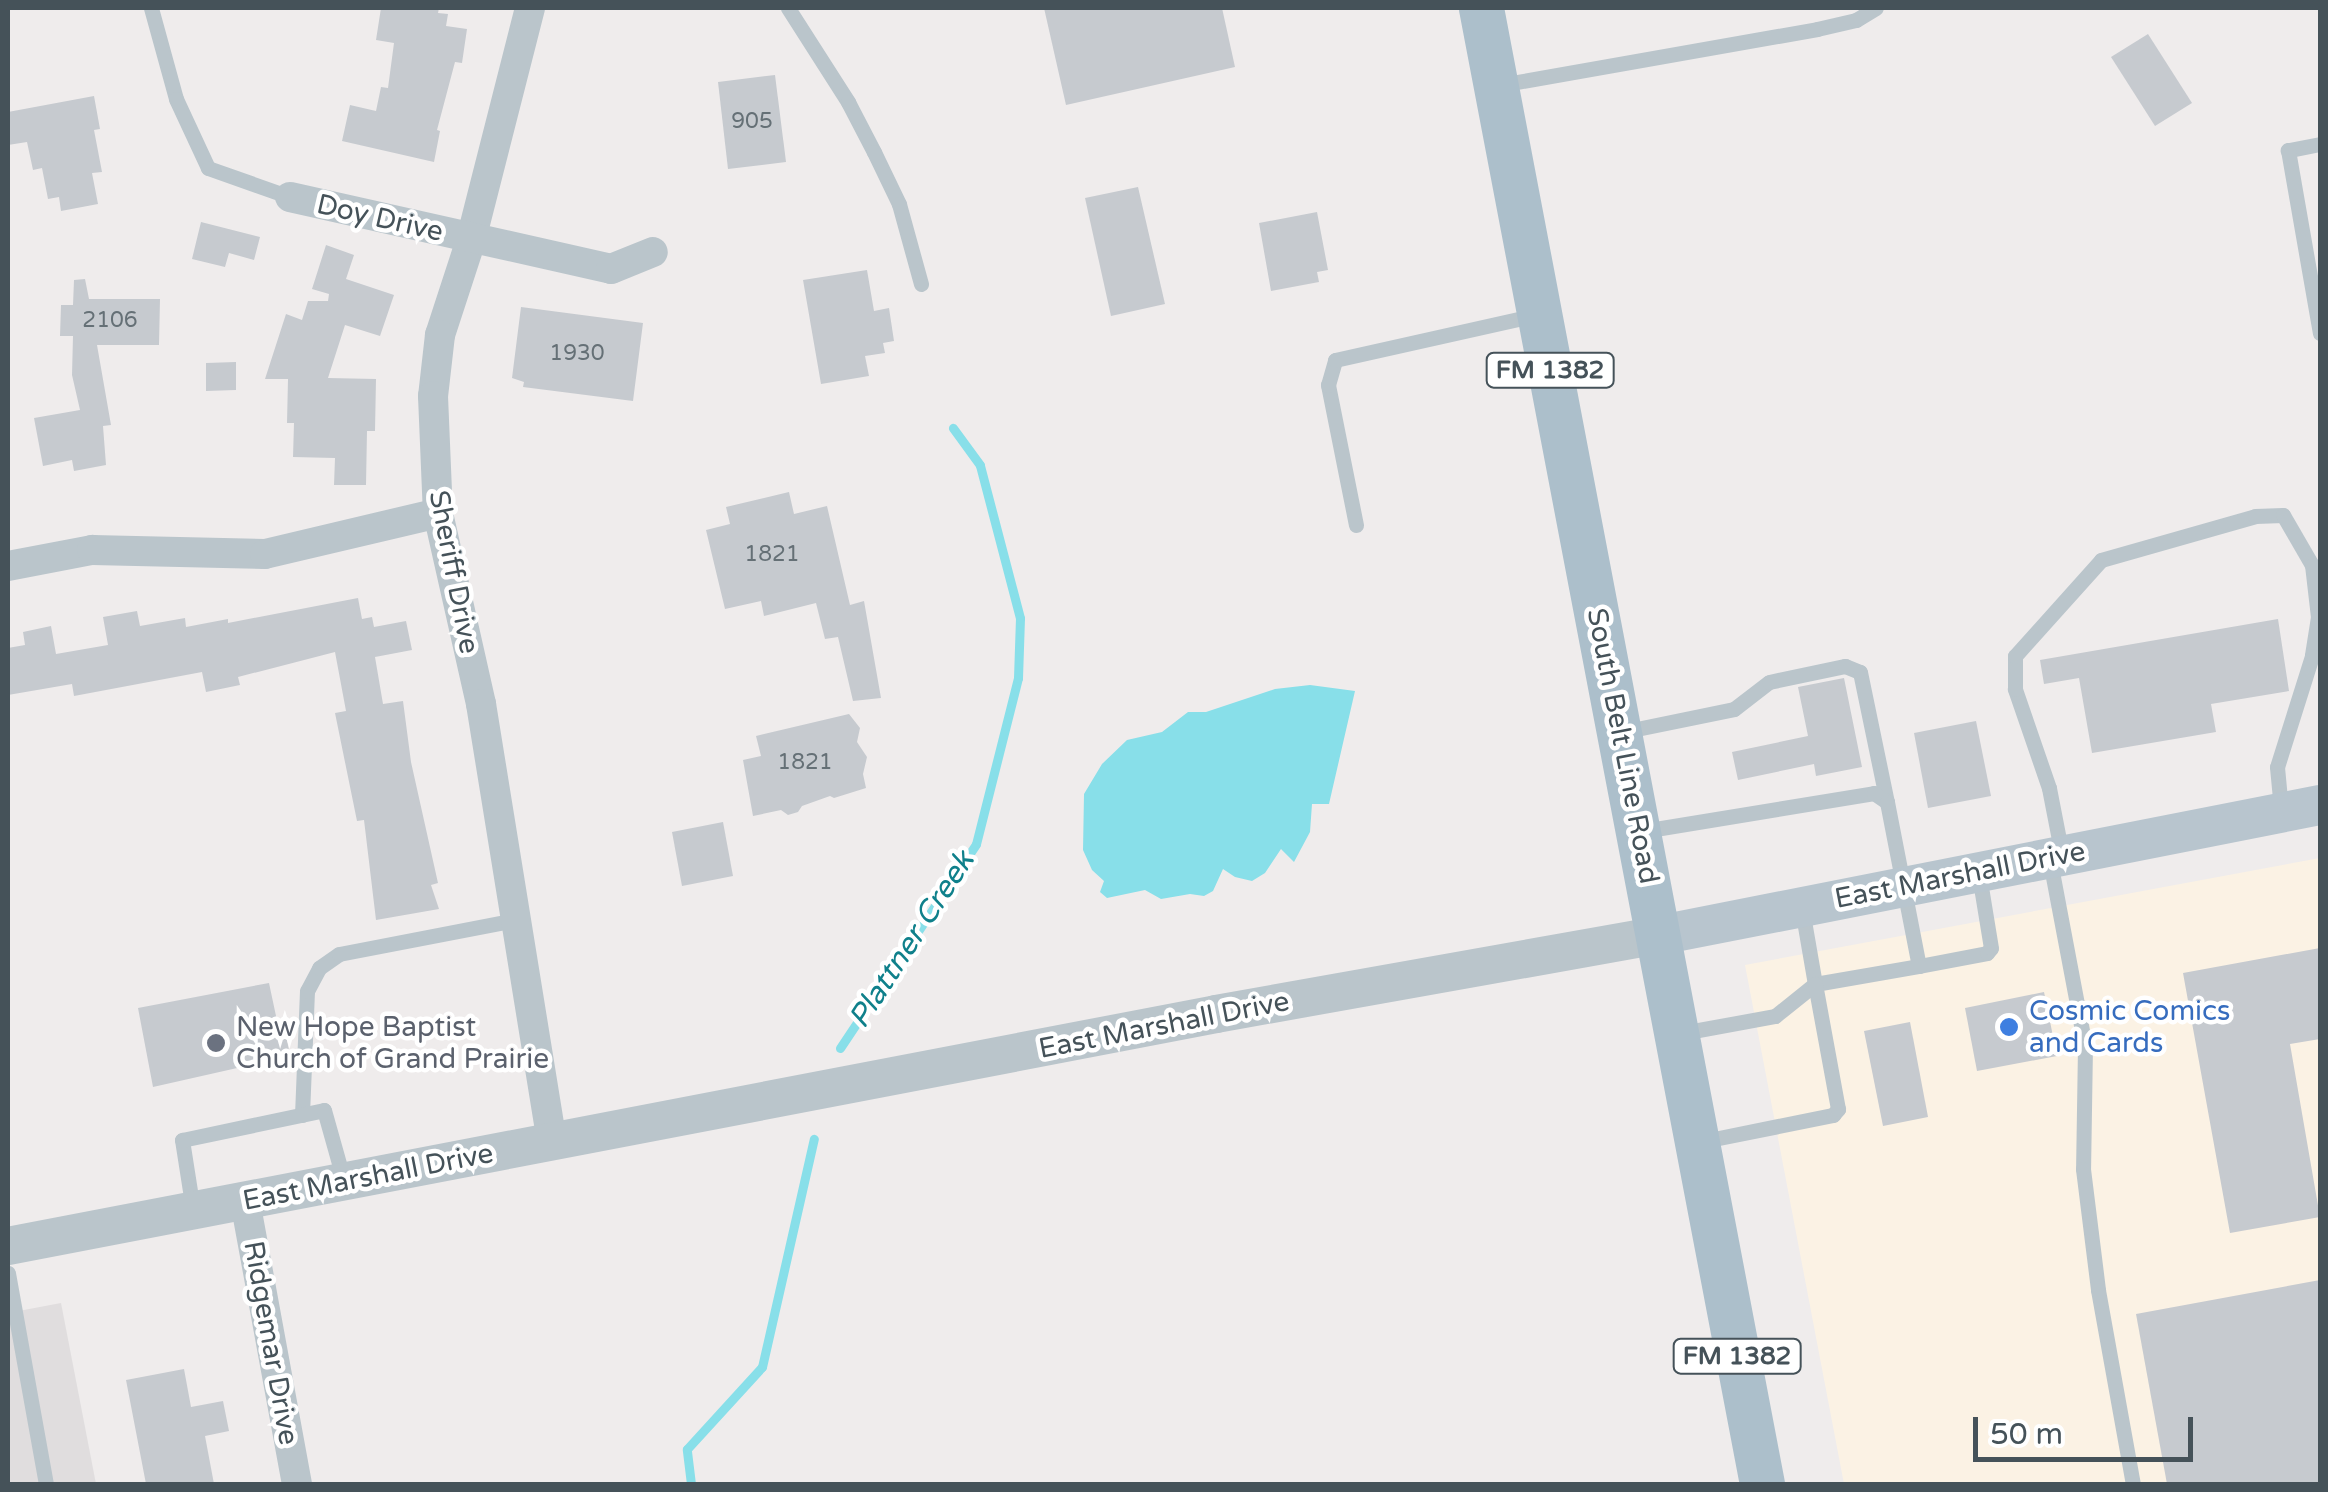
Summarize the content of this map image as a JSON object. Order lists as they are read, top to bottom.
{
  "streets": {
    "main road": ["FM 1382", "South Belt Line Road", "East Marshall Drive"],
    "street": ["Doy Drive", "Sheriff Drive", "Ridgemar Drive"]
  },
  "crossings": [
    ["Doy Drive", "Sheriff Drive"],
    ["Sheriff Drive", "East Marshall Drive"],
    ["South Belt Line Road", "East Marshall Drive"],
    ["East Marshall Drive", "Ridgemar Drive"]
  ],
  "water": ["Plattner Creek"],
  "places": ["Cosmic Comics and Cards", "New Hope Baptist Church of Grand Prairie"],
  "house_numbers": [
    "905",
    "2106",
    "1930",
    "1821",
    "1821"
  ],
  "scale_bar": "50 m"
}
